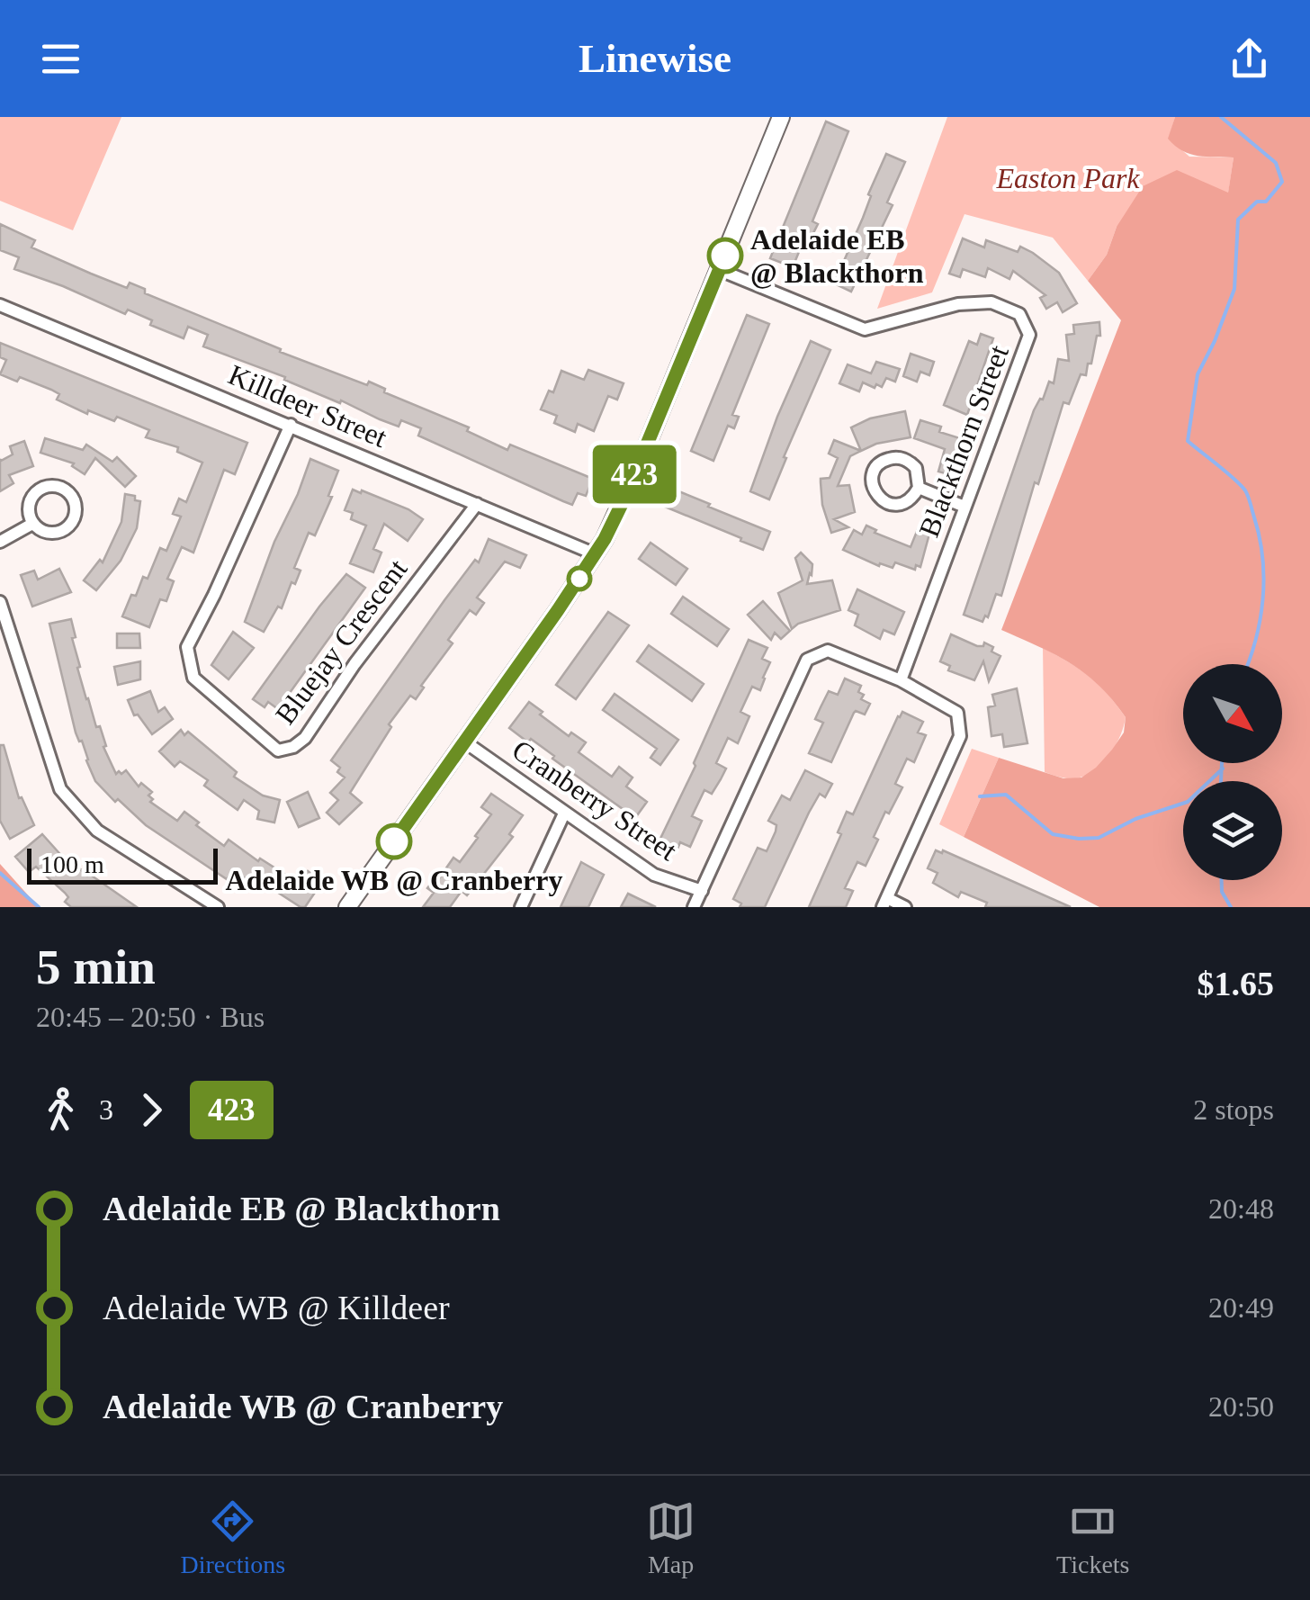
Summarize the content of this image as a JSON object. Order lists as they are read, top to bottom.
{
  "streets": {
    "street": [
      "Killdeer Street",
      "Blackthorn Street",
      "Bluejay Crescent",
      "Cranberry Street"
    ]
  },
  "crossings": [
    ["Killdeer Street", "Bluejay Crescent"]
  ],
  "parks": ["Easton Park"],
  "places": ["Adelaide EB @ Blackthorn", "Adelaide WB @ Cranberry"],
  "lines": ["bus line 423"],
  "scale_bar": "100 m",
  "north": "bottom right",
  "page": {
    "header": "Linewise",
    "on_map": "423",
    "scale": "100 m",
    "heading": ["5 min", "20:45 – 20:50 · Bus", "$1.65"],
    "legs": ["3", "423", "2 stops"],
    "list": [
      {
        "name": "Adelaide EB @ Blackthorn",
        "value": "20:48"
      },
      {
        "name": "Adelaide WB @ Killdeer",
        "value": "20:49"
      },
      {
        "name": "Adelaide WB @ Cranberry",
        "value": "20:50"
      }
    ],
    "tabs": ["Directions", "Map", "Tickets"]
  }
}
